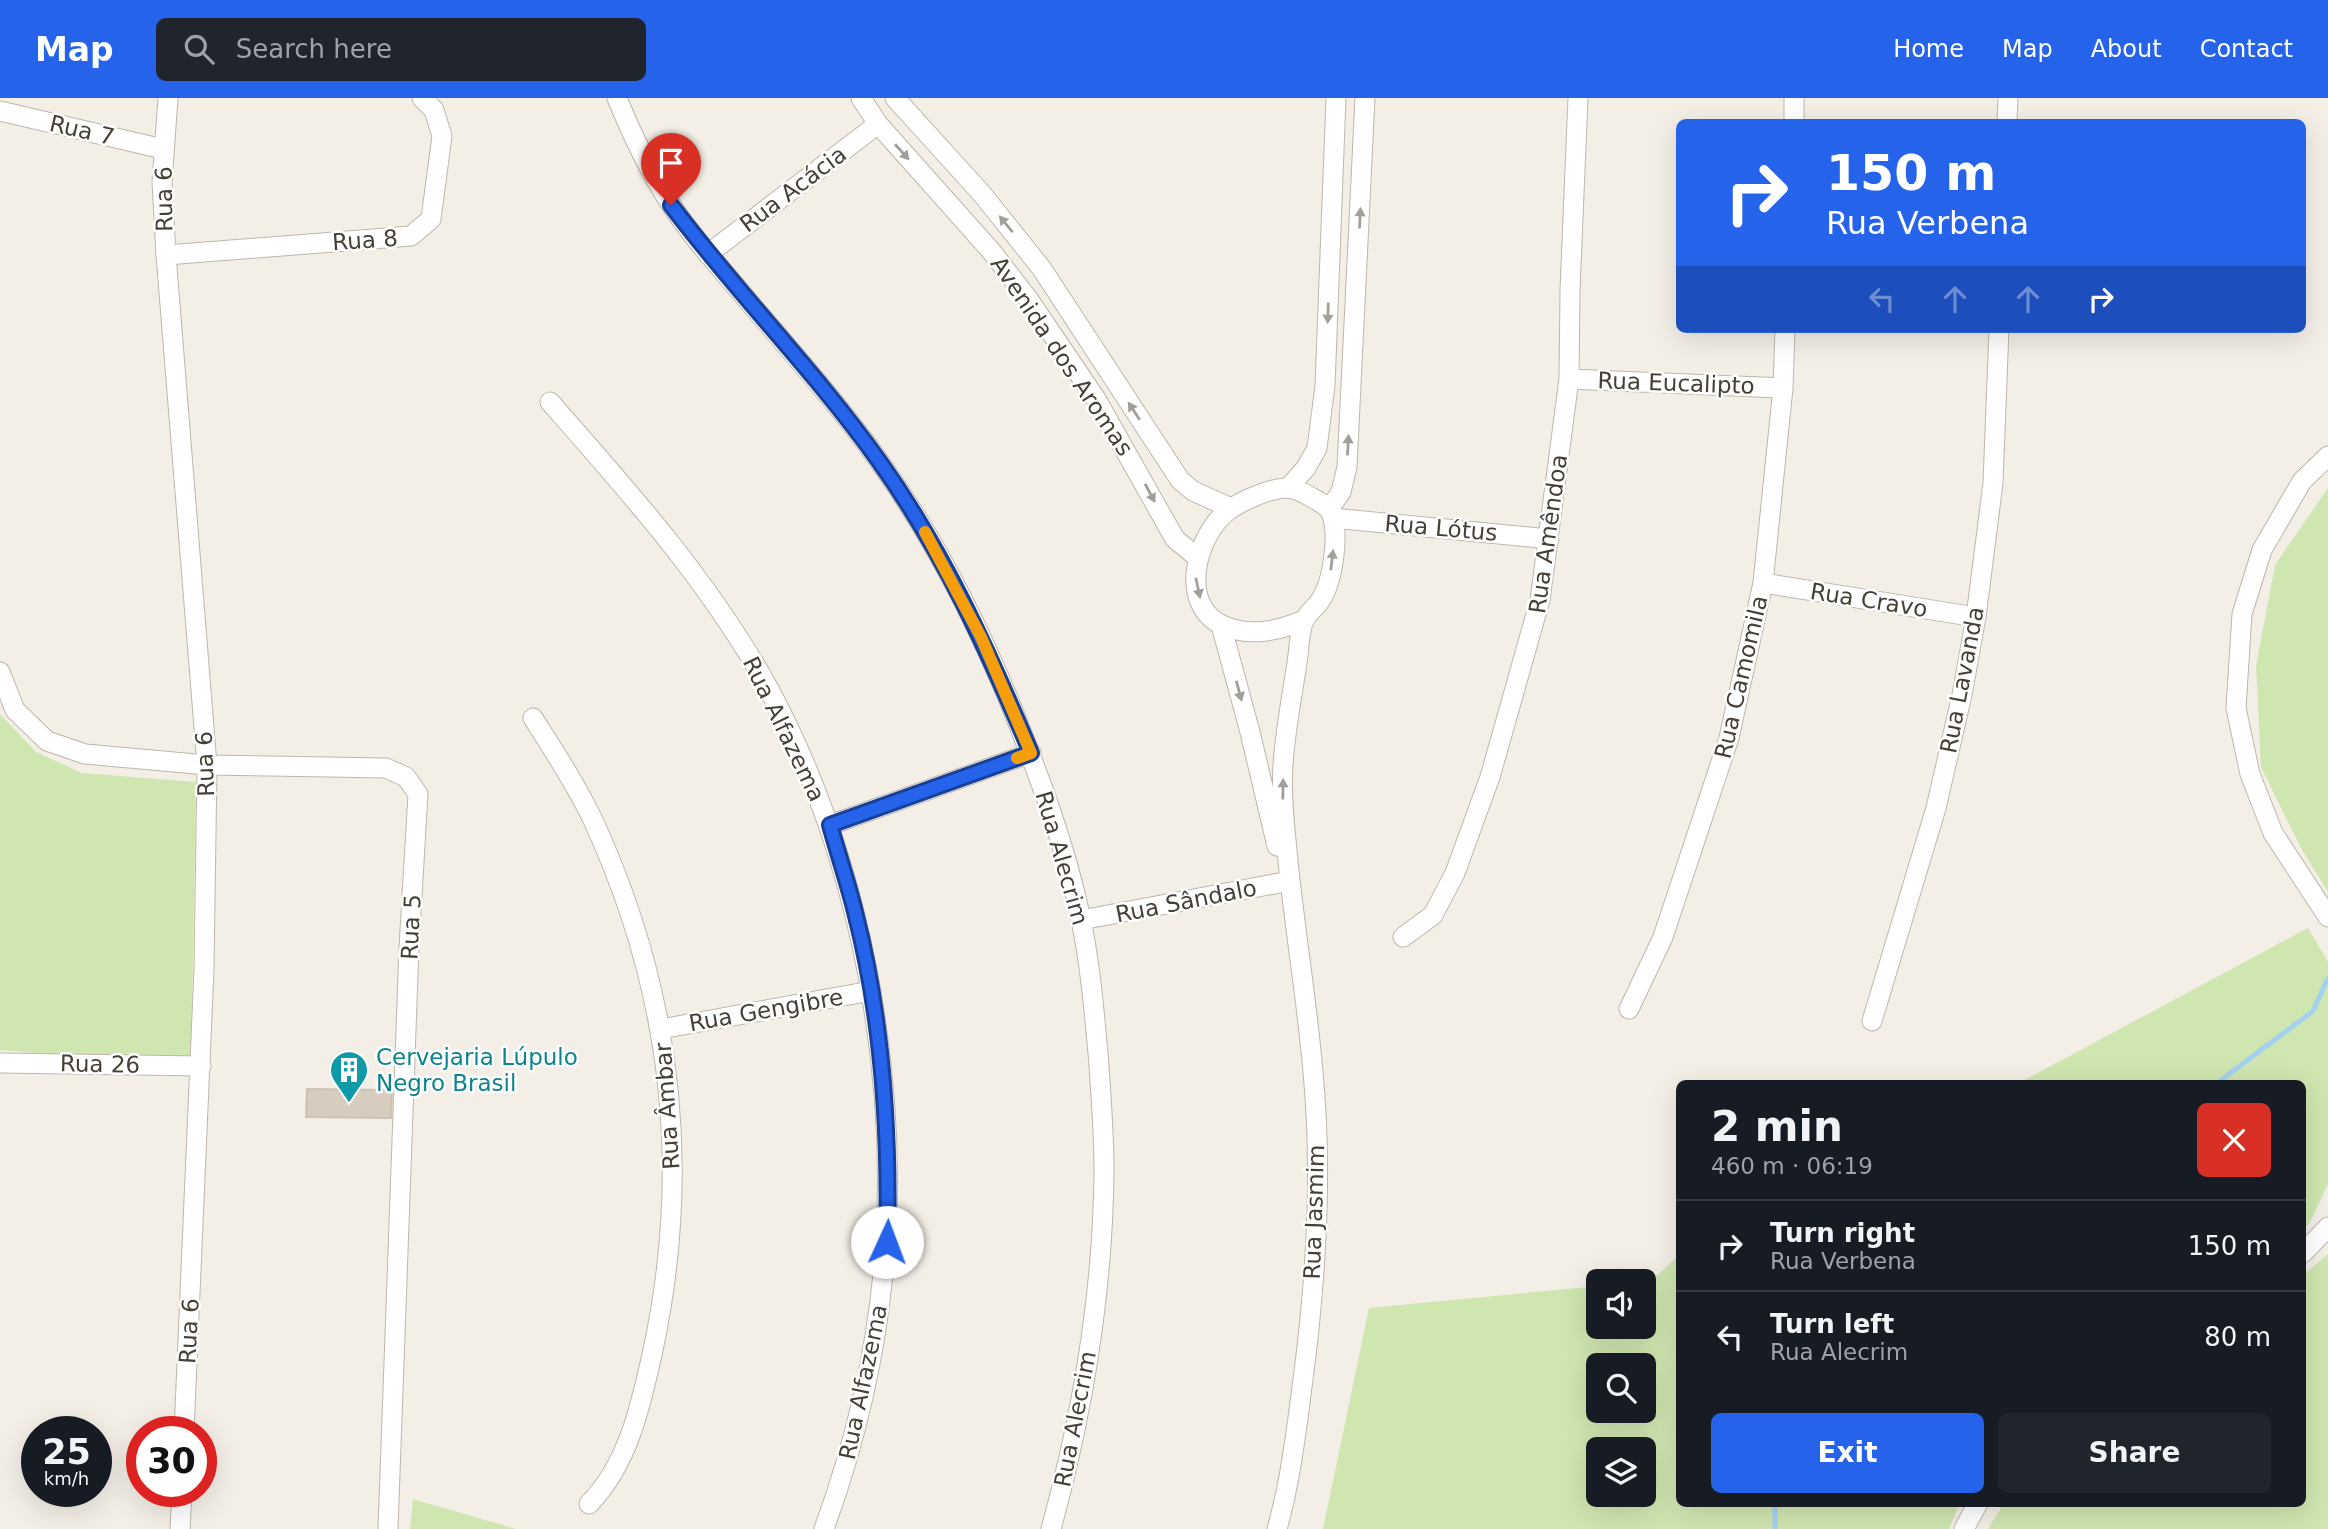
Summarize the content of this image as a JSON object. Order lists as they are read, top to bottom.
{
  "streets": {
    "street": [
      "Rua 7",
      "Rua Acácia",
      "Rua 6",
      "Rua 8",
      "Avenida dos Aromas",
      "Rua Eucalipto",
      "Rua Lótus",
      "Rua Amêndoa",
      "Rua Cravo",
      "Rua Camomila",
      "Rua Lavanda",
      "Rua Alfazema",
      "Rua Alecrim",
      "Rua Sândalo",
      "Rua 5",
      "Rua Gengibre",
      "Rua 26",
      "Rua Âmbar",
      "Rua Jasmim"
    ]
  },
  "crossings": [
    ["Rua 7", "Rua 6"],
    ["Rua Acácia", "Avenida dos Aromas"],
    ["Rua Acácia", "Rua Alecrim"],
    ["Rua 6", "Rua 8"],
    ["Rua 6", "Rua 5"],
    ["Rua 6", "Rua 26"],
    ["Avenida dos Aromas", "Rua Lótus"],
    ["Rua Eucalipto", "Rua Amêndoa"],
    ["Rua Eucalipto", "Rua Camomila"],
    ["Rua Lótus", "Rua Amêndoa"],
    ["Rua Cravo", "Rua Camomila"],
    ["Rua Cravo", "Rua Lavanda"],
    ["Rua Alfazema", "Rua Gengibre"],
    ["Rua Alecrim", "Rua Sândalo"],
    ["Rua Sândalo", "Rua Jasmim"],
    ["Rua Gengibre", "Rua Âmbar"]
  ],
  "places": {
    "building": ["Cervejaria Lúpulo Negro Brasil"]
  },
  "page": {
    "header": "Map",
    "search": "Search here",
    "nav": [
      "Home",
      "Map",
      "About",
      "Contact"
    ],
    "turn": ["150 m", "Rua Verbena"],
    "heading": ["2 min", "460 m · 06:19"],
    "list": [
      {
        "name": "Turn right",
        "note": "Rua Verbena",
        "value": "150 m"
      },
      {
        "name": "Turn left",
        "note": "Rua Alecrim",
        "value": "80 m"
      }
    ],
    "buttons": ["Exit", "Share"],
    "speed": "25 km/h",
    "limit": "30"
  }
}
